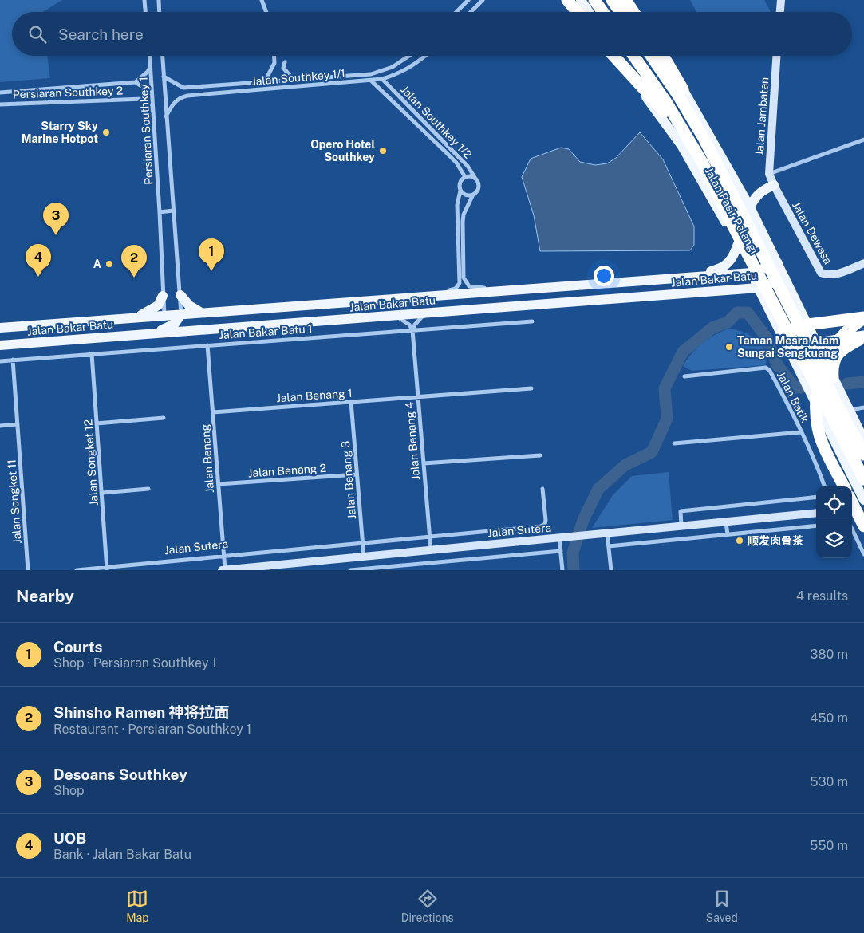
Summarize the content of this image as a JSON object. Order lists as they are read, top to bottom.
{
  "streets": {
    "main road": ["Jalan Pasir Pelangi", "Jalan Bakar Batu"],
    "street": [
      "Jalan Southkey 1/1",
      "Persiaran Southkey 2",
      "Jalan Jambatan",
      "Jalan Southkey 1/2",
      "Persiaran Southkey 1",
      "Jalan Dewasa",
      "Jalan Bakar Batu 1",
      "Jalan Benang 1",
      "Jalan Batik",
      "Jalan Benang 4",
      "Jalan Benang",
      "Jalan Songket 12",
      "Jalan Benang 2",
      "Jalan Benang 3",
      "Jalan Songket 11",
      "Jalan Sutera"
    ]
  },
  "crossings": [
    ["Jalan Southkey 1/1", "Jalan Southkey 1/2"],
    ["Jalan Southkey 1/1", "Persiaran Southkey 1"],
    ["Persiaran Southkey 2", "Persiaran Southkey 1"],
    ["Jalan Jambatan", "Jalan Dewasa"],
    ["Persiaran Southkey 1", "Jalan Bakar Batu"],
    ["Jalan Pasir Pelangi", "Jalan Bakar Batu"],
    ["Jalan Bakar Batu 1", "Jalan Benang 4"],
    ["Jalan Bakar Batu 1", "Jalan Benang"],
    ["Jalan Bakar Batu 1", "Jalan Songket 12"],
    ["Jalan Bakar Batu 1", "Jalan Songket 11"],
    ["Jalan Benang 1", "Jalan Benang 4"],
    ["Jalan Benang 1", "Jalan Benang"],
    ["Jalan Benang 1", "Jalan Benang 3"],
    ["Jalan Benang 4", "Jalan Sutera"],
    ["Jalan Benang", "Jalan Benang 2"],
    ["Jalan Benang", "Jalan Sutera"],
    ["Jalan Songket 12", "Jalan Sutera"],
    ["Jalan Benang 2", "Jalan Benang 3"],
    ["Jalan Benang 3", "Jalan Sutera"]
  ],
  "places": [
    "Starry Sky Marine Hotpot",
    "Opero Hotel Southkey",
    "A",
    "Taman Mesra Alam Sungai Sengkuang",
    "顺发肉骨茶"
  ],
  "page": {
    "search": "Search here",
    "pins": [
      "3",
      "1",
      "4",
      "2"
    ],
    "heading": ["Nearby", "4 results"],
    "list": [
      {
        "mark": "1",
        "name": "Courts",
        "note": "Shop · Persiaran Southkey 1",
        "value": "380 m"
      },
      {
        "mark": "2",
        "name": "Shinsho Ramen 神将拉面",
        "note": "Restaurant · Persiaran Southkey 1",
        "value": "450 m"
      },
      {
        "mark": "3",
        "name": "Desoans Southkey",
        "note": "Shop",
        "value": "530 m"
      },
      {
        "mark": "4",
        "name": "UOB",
        "note": "Bank · Jalan Bakar Batu",
        "value": "550 m"
      }
    ],
    "nav": ["Map", "Directions", "Saved"]
  }
}
